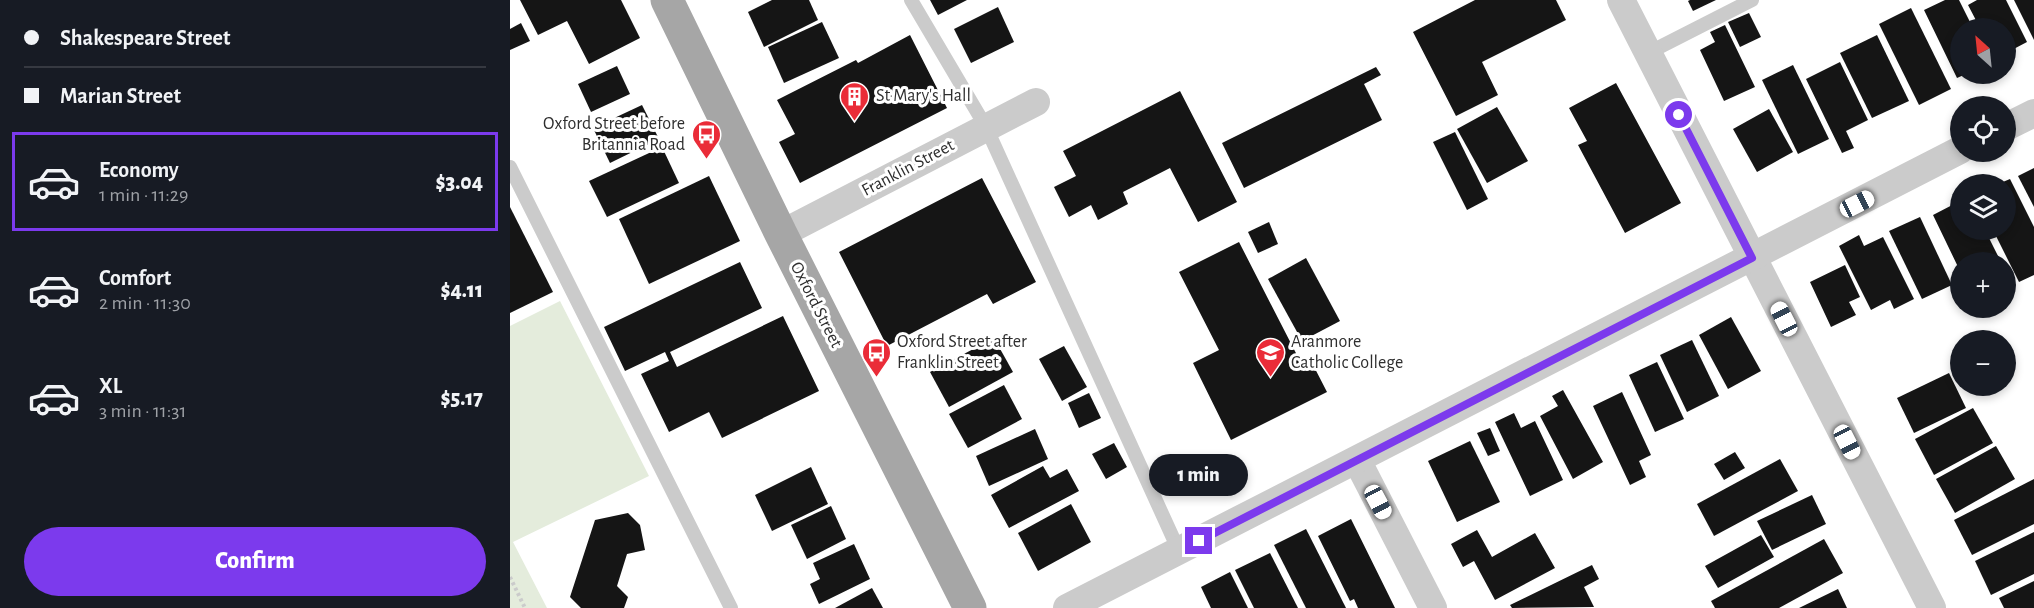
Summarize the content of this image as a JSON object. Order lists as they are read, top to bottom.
{
  "streets": {
    "main road": ["Oxford Street"],
    "street": ["Franklin Street"]
  },
  "crossings": [
    ["Franklin Street", "Oxford Street"]
  ],
  "places": {
    "building": ["St Mary's Hall"],
    "bus stop": ["Oxford Street before Britannia Road", "Oxford Street after Franklin Street"],
    "school or university": ["Aranmore Catholic College"]
  },
  "north": "top left",
  "page": {
    "banner": ["Shakespeare Street", "Marian Street"],
    "map_buttons": ["+", "−"],
    "list": [
      {
        "name": "Economy",
        "note": "1 min · 11:29",
        "value": "$3.04"
      },
      {
        "name": "Comfort",
        "note": "2 min · 11:30",
        "value": "$4.11"
      },
      {
        "name": "XL",
        "note": "3 min · 11:31",
        "value": "$5.17"
      }
    ],
    "bubble": "1 min",
    "buttons": "Confirm"
  }
}
